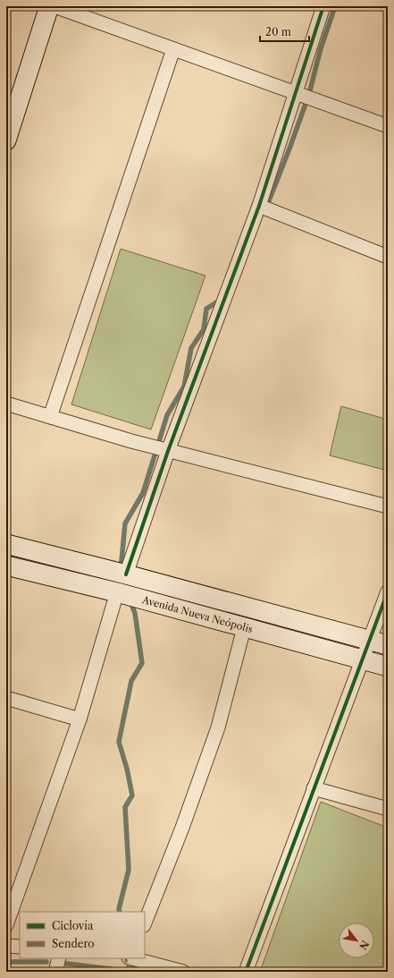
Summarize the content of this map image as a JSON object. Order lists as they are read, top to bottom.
{
  "streets": {
    "street": ["Avenida Nueva Neópolis"]
  },
  "legend": ["Ciclovía", "Sendero"],
  "scale_bar": "20 m",
  "north": "bottom right"
}
